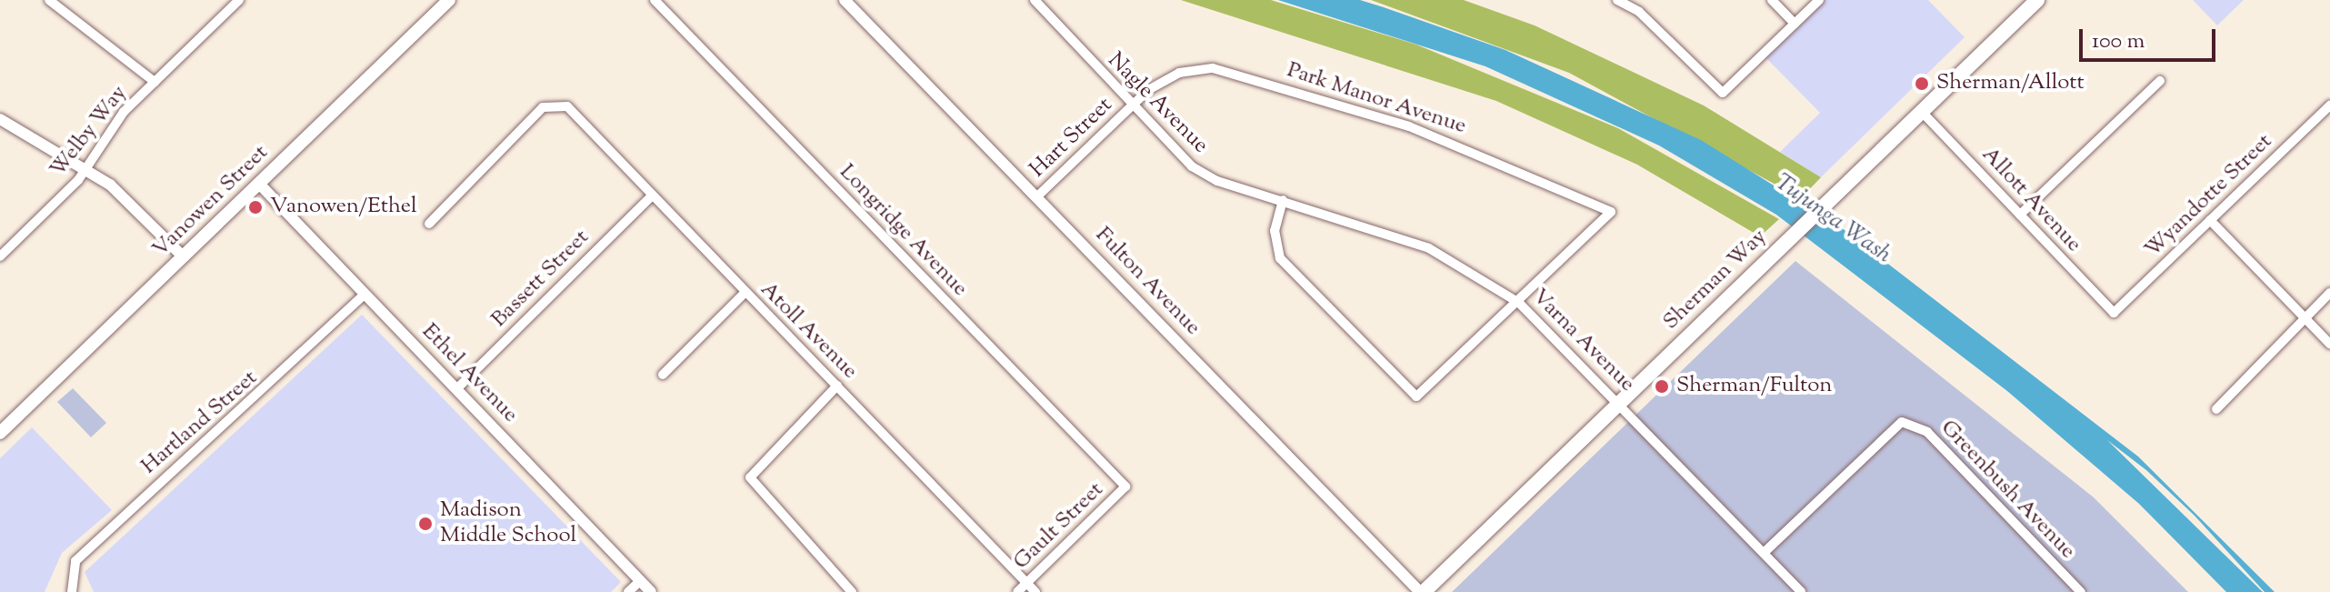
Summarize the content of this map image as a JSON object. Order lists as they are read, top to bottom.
{
  "streets": {
    "main road": ["Vanowen Street", "Sherman Way"],
    "street": [
      "Park Manor Avenue",
      "Nagle Avenue",
      "Welby Way",
      "Hart Street",
      "Wyandotte Street",
      "Allott Avenue",
      "Longridge Avenue",
      "Bassett Street",
      "Fulton Avenue",
      "Atoll Avenue",
      "Varna Avenue",
      "Ethel Avenue",
      "Hartland Street",
      "Greenbush Avenue",
      "Gault Street"
    ]
  },
  "crossings": [
    ["Park Manor Avenue", "Nagle Avenue"],
    ["Park Manor Avenue", "Hart Street"],
    ["Park Manor Avenue", "Varna Avenue"],
    ["Nagle Avenue", "Hart Street"],
    ["Nagle Avenue", "Varna Avenue"],
    ["Hart Street", "Fulton Avenue"],
    ["Wyandotte Street", "Allott Avenue"],
    ["Allott Avenue", "Sherman Way"],
    ["Vanowen Street", "Ethel Avenue"],
    ["Longridge Avenue", "Gault Street"],
    ["Bassett Street", "Atoll Avenue"],
    ["Bassett Street", "Ethel Avenue"],
    ["Sherman Way", "Fulton Avenue"],
    ["Sherman Way", "Varna Avenue"],
    ["Atoll Avenue", "Gault Street"],
    ["Varna Avenue", "Greenbush Avenue"],
    ["Ethel Avenue", "Hartland Street"]
  ],
  "water": ["Tujunga Wash"],
  "places": [
    "Sherman/Allott",
    "Vanowen/Ethel",
    "Sherman/Fulton",
    "Madison Middle School"
  ],
  "scale_bar": "100 m"
}
